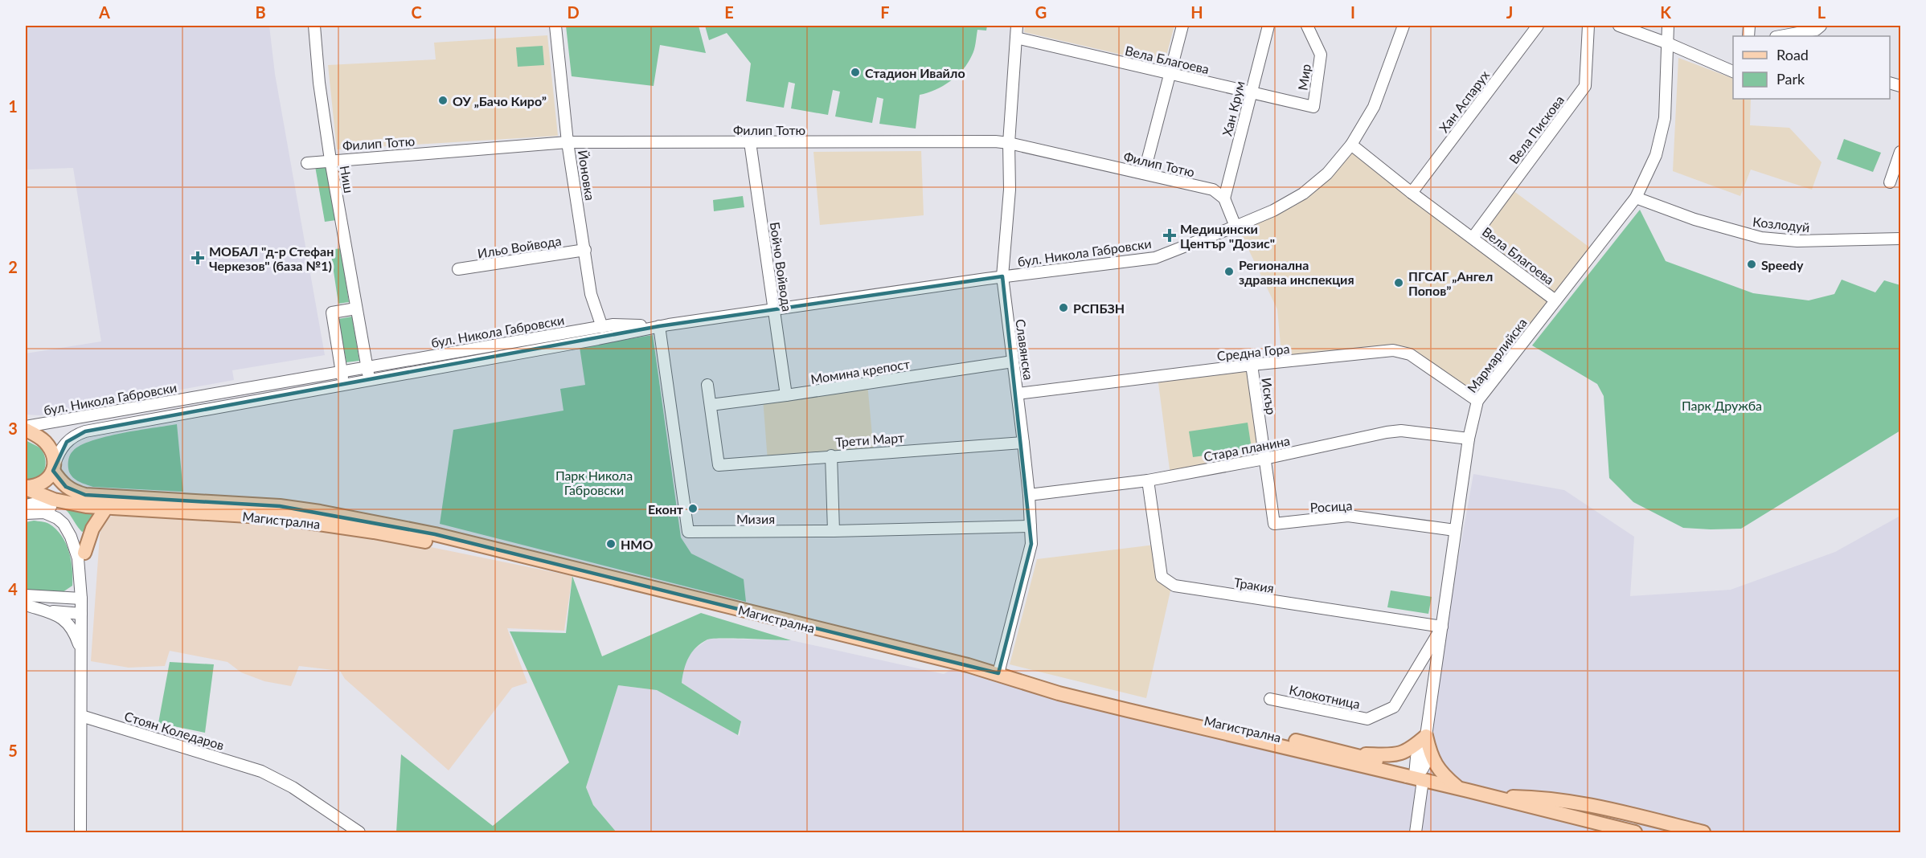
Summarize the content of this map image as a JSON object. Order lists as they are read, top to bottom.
{
  "streets": {
    "main road": ["Магистрална"],
    "street": [
      "Вела Благоева",
      "Мир",
      "Хан Аспарух",
      "Хан Крум",
      "Филип Тотю",
      "Вела Пискова",
      "Йоновка",
      "Ниш",
      "Козлодуй",
      "Ильо Войвода",
      "бул. Никола Габровски",
      "Бойчо Войвода",
      "Славянска",
      "Средна Гора",
      "Мармарлийска",
      "Момина крепост",
      "Искър",
      "Трети Март",
      "Стара планина",
      "Росица",
      "Мизия",
      "Тракия",
      "Клокотница",
      "Стоян Коледаров"
    ]
  },
  "crossings": [
    ["Вела Благоева", "Мир"],
    ["Вела Благоева", "Хан Аспарух"],
    ["Вела Благоева", "Хан Крум"],
    ["Вела Благоева", "Вела Пискова"],
    ["Вела Благоева", "бул. Никола Габровски"],
    ["Вела Благоева", "Славянска"],
    ["Вела Благоева", "Мармарлийска"],
    ["Хан Крум", "Филип Тотю"],
    ["Филип Тотю", "Йоновка"],
    ["Филип Тотю", "Ниш"],
    ["Филип Тотю", "Бойчо Войвода"],
    ["Филип Тотю", "Славянска"],
    ["Йоновка", "Ильо Войвода"],
    ["Йоновка", "бул. Никола Габровски"],
    ["Ниш", "бул. Никола Габровски"],
    ["Козлодуй", "Мармарлийска"],
    ["бул. Никола Габровски", "Бойчо Войвода"],
    ["бул. Никола Габровски", "Славянска"],
    ["бул. Никола Габровски", "Мизия"],
    ["бул. Никола Габровски", "Магистрална"],
    ["Бойчо Войвода", "Момина крепост"],
    ["Славянска", "Средна Гора"],
    ["Славянска", "Момина крепост"],
    ["Славянска", "Трети Март"],
    ["Славянска", "Стара планина"],
    ["Славянска", "Мизия"],
    ["Славянска", "Магистрална"],
    ["Средна Гора", "Мармарлийска"],
    ["Средна Гора", "Искър"],
    ["Мармарлийска", "Стара планина"],
    ["Мармарлийска", "Росица"],
    ["Мармарлийска", "Магистрална"],
    ["Мармарлийска", "Тракия"],
    ["Мармарлийска", "Клокотница"],
    ["Момина крепост", "Трети Март"],
    ["Искър", "Стара планина"],
    ["Искър", "Росица"],
    ["Стара планина", "Росица"],
    ["Стара планина", "Тракия"],
    ["Тракия", "Клокотница"]
  ],
  "parks": ["Парк Дружба", "Парк Никола Габровски"],
  "places": {
    "other": [
      "Стадион Ивайло",
      "ОУ „Бачо Киро”",
      "Speedy",
      "Регионална здравна инспекция",
      "ПГСАГ „Ангел Попов”",
      "РСПБЗН",
      "Еконт",
      "HMO"
    ],
    "health": ["Медицински Център \"Дозис\"", "МОБАЛ \"д-р Стефан Черкезов\" (база №1)"]
  },
  "legend": ["Road", "Park"],
  "grid": {
    "columns": [
      "A",
      "B",
      "C",
      "D",
      "E",
      "F",
      "G",
      "H",
      "I",
      "J",
      "K",
      "L"
    ],
    "rows": [
      "1",
      "2",
      "3",
      "4",
      "5"
    ]
  }
}
